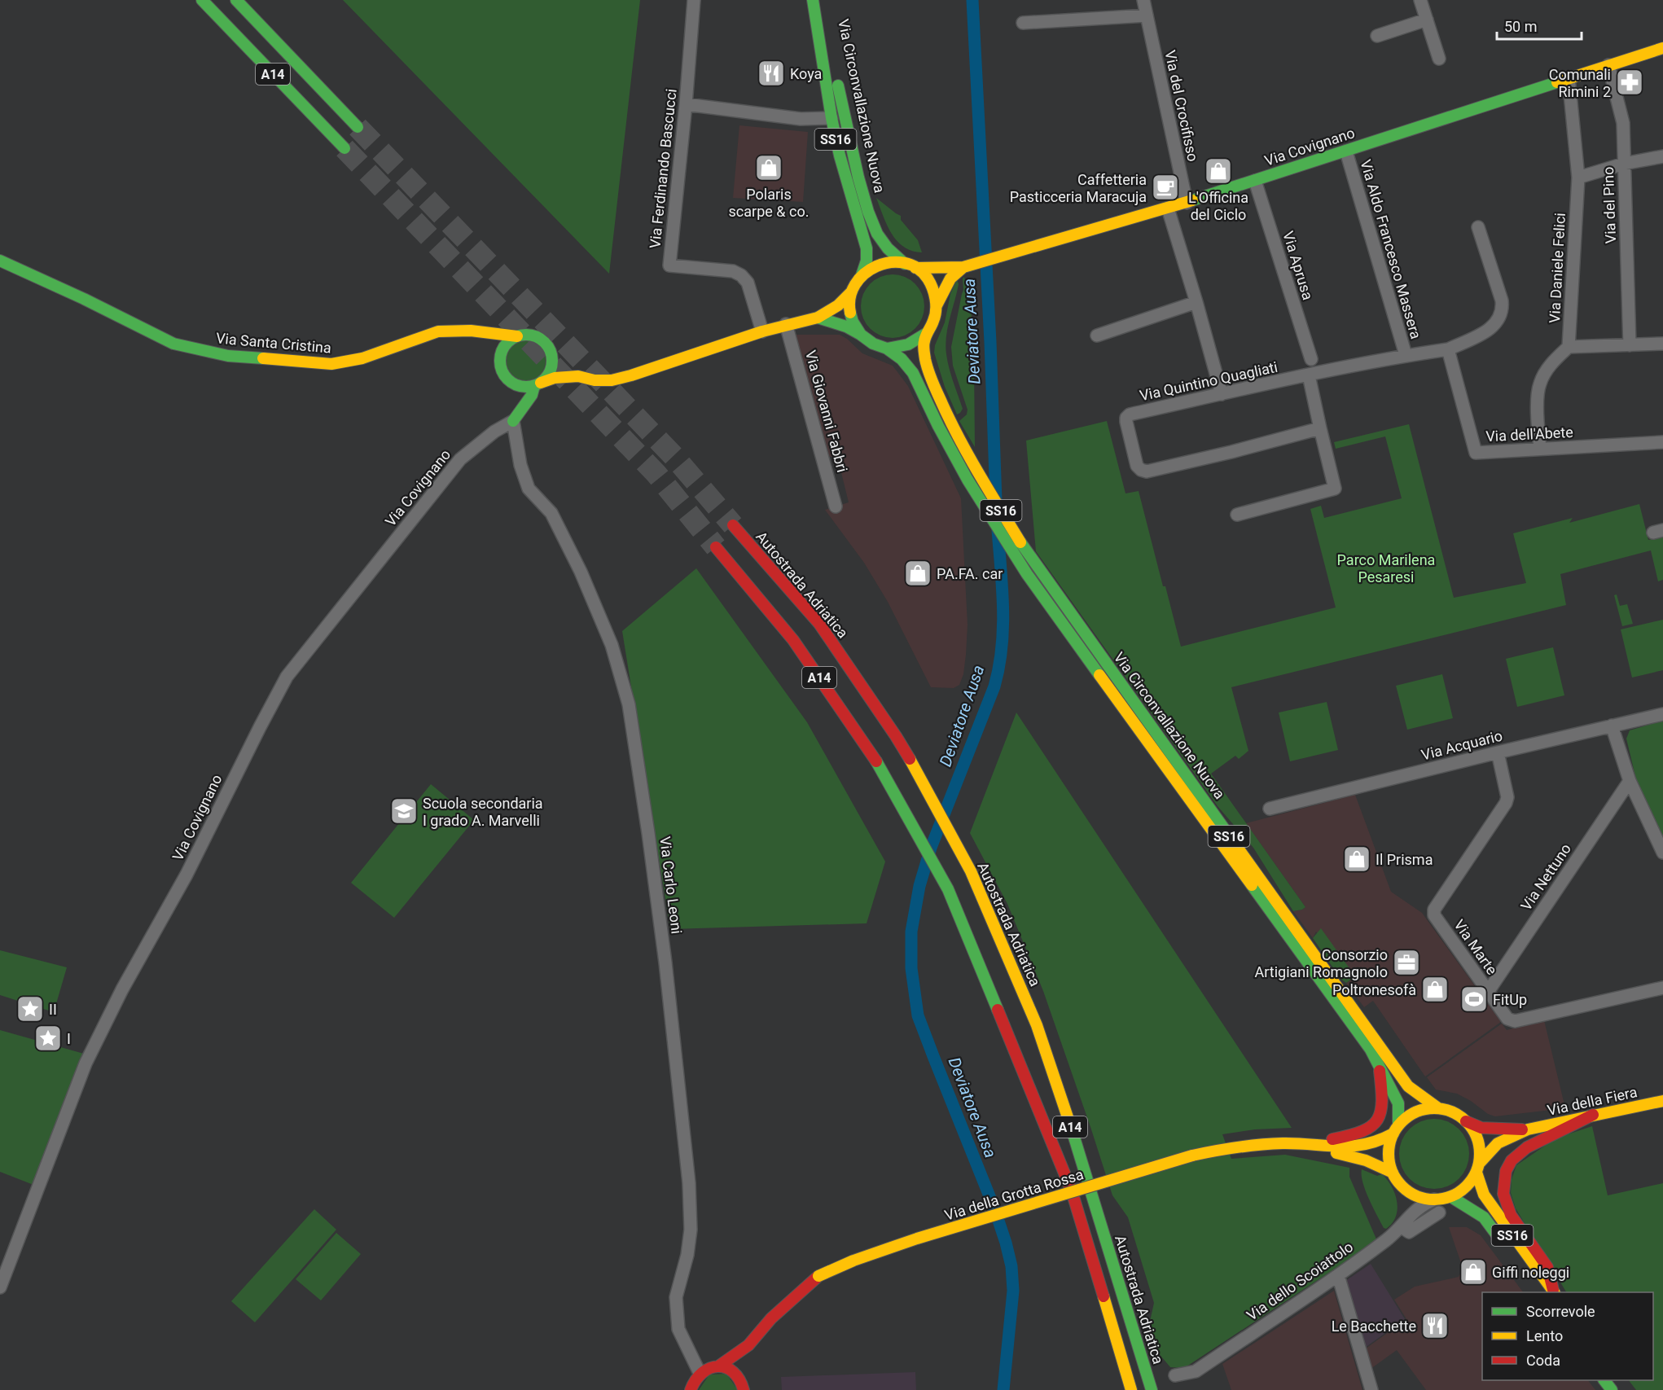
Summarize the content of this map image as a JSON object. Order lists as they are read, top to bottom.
{
  "streets": {
    "main road": [
      "A14",
      "Via Circonvallazione Nuova",
      "SS16",
      "Via Covignano",
      "Via Santa Cristina",
      "Autostrada Adriatica",
      "Via della Fiera",
      "Via della Grotta Rossa"
    ],
    "street": [
      "Via del Crocifisso",
      "Via Ferdinando Bascucci",
      "Via del Pino",
      "Via Aldo Francesco Massera",
      "Via Aprusa",
      "Via Daniele Felici",
      "Via Quintino Quagliati",
      "Via Giovanni Fabbri",
      "Via dell'Abete",
      "Via Acquario",
      "Via Nettuno",
      "Via Carlo Leoni",
      "Via Marte",
      "Via dello Scoiattolo"
    ]
  },
  "crossings": [
    ["Via Circonvallazione Nuova", "SS16"],
    ["Via Circonvallazione Nuova", "Via Covignano"],
    ["Via Circonvallazione Nuova", "Via della Fiera"],
    ["Via Circonvallazione Nuova", "Via della Grotta Rossa"],
    ["Via Circonvallazione Nuova", "Via dello Scoiattolo"],
    ["Via del Crocifisso", "Via Covignano"],
    ["SS16", "Via della Fiera"],
    ["SS16", "Via della Grotta Rossa"],
    ["SS16", "Via dello Scoiattolo"],
    ["Via Covignano", "Via del Pino"],
    ["Via Covignano", "Via Aldo Francesco Massera"],
    ["Via Covignano", "Via Aprusa"],
    ["Via Covignano", "Via Daniele Felici"],
    ["Via Covignano", "Via Carlo Leoni"],
    ["Via Acquario", "Via Marte"],
    ["Via Nettuno", "Via Marte"],
    ["Via Carlo Leoni", "Via della Grotta Rossa"],
    ["Via della Fiera", "Via della Grotta Rossa"],
    ["Via della Fiera", "Via dello Scoiattolo"],
    ["Via della Grotta Rossa", "Via dello Scoiattolo"]
  ],
  "water": ["Deviatore Ausa"],
  "parks": ["Parco Marilena Pesaresi"],
  "places": {
    "restaurant": ["Koya", "Le Bacchette"],
    "pharmacy": ["Comunali Rimini 2"],
    "shop": [
      "Polaris scarpe & co.",
      "L'Officina del Ciclo",
      "PA.FA. car",
      "Il Prisma",
      "Poltronesofà",
      "Giffi noleggi"
    ],
    "cafe": ["Caffetteria Pasticceria Maracuja"],
    "school or university": ["Scuola secondaria I grado A. Marvelli"],
    "office": ["Consorzio Artigiani Romagnolo"],
    "sports": ["FitUp"],
    "place": ["II", "I"]
  },
  "legend": ["Scorrevole", "Lento", "Coda"],
  "scale_bar": "50 m"
}
